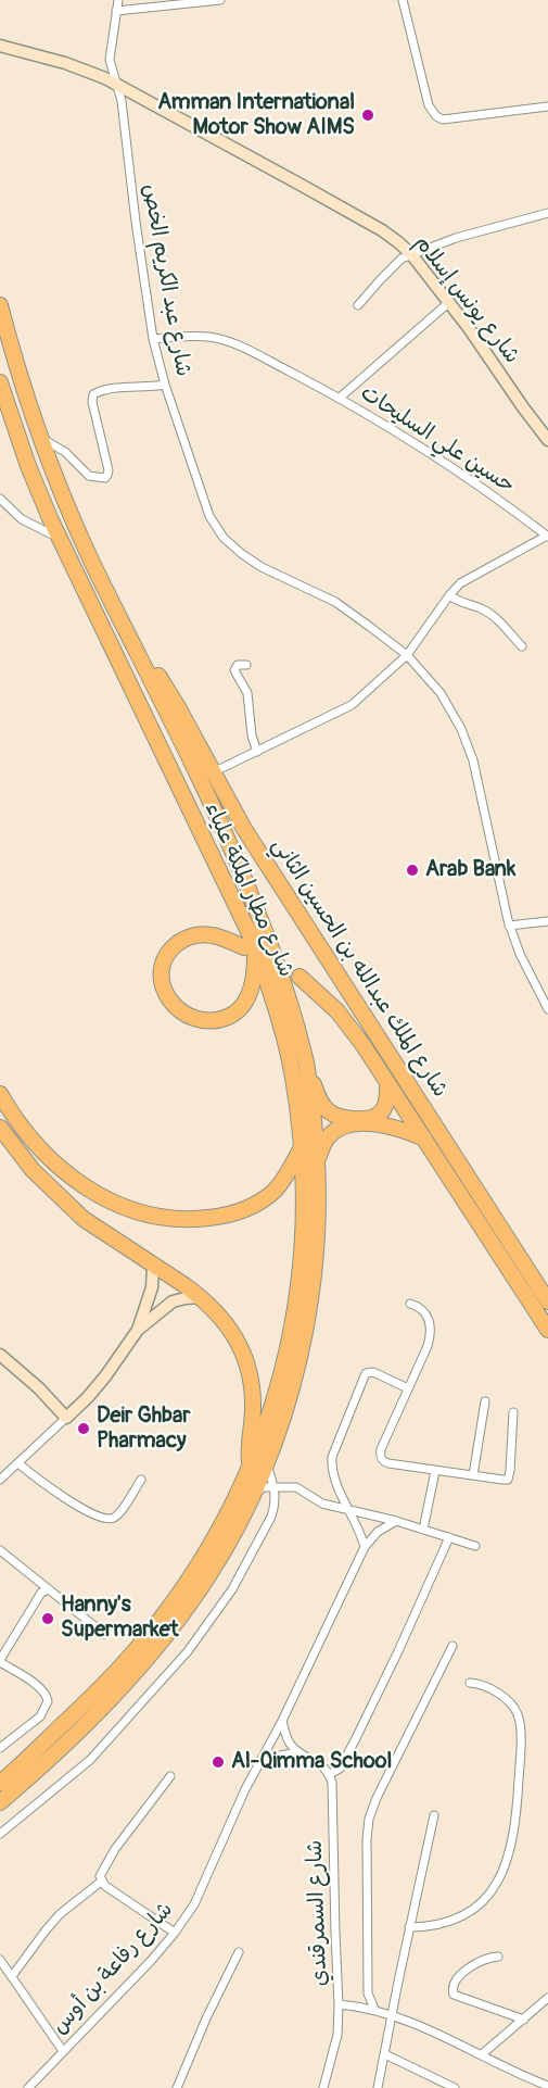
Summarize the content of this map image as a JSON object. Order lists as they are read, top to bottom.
{
  "streets": {
    "highway": ["شارع مطار الملكة علياء", "شارع الملك عبدالله بن الحسين الثاني"],
    "street": [
      "شارع عبد الكريم الخص",
      "شارع يونس إسلام",
      "حسين علي السليحات",
      "شارع السمرقندي",
      "شارع رفاعة بن أوس"
    ]
  },
  "crossings": [
    ["شارع عبد الكريم الخص", "شارع يونس إسلام"],
    ["شارع عبد الكريم الخص", "حسين علي السليحات"],
    ["شارع مطار الملكة علياء", "شارع الملك عبدالله بن الحسين الثاني"]
  ],
  "places": [
    "Amman International Motor Show AIMS",
    "Arab Bank",
    "Deir Ghbar Pharmacy",
    "Hanny's Supermarket",
    "Al-Qimma School"
  ]
}
